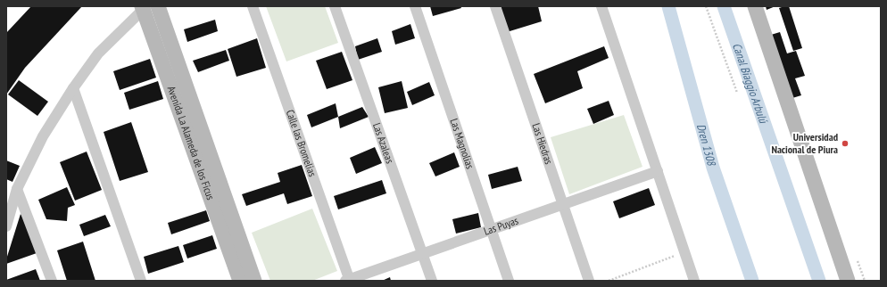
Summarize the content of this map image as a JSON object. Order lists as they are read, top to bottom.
{
  "streets": {
    "street": [
      "Avenida La Alameda de los Ficus",
      "Calle las Bromelias",
      "Las Azaleas",
      "Las Magnolias",
      "Las Hiedras",
      "Las Puyas"
    ]
  },
  "crossings": [
    ["Calle las Bromelias", "Las Puyas"],
    ["Las Azaleas", "Las Puyas"],
    ["Las Magnolias", "Las Puyas"],
    ["Las Hiedras", "Las Puyas"]
  ],
  "water": ["Canal Biaggio Arbulú", "Dren 1308"],
  "places": ["Universidad Nacional de Piura"]
}
